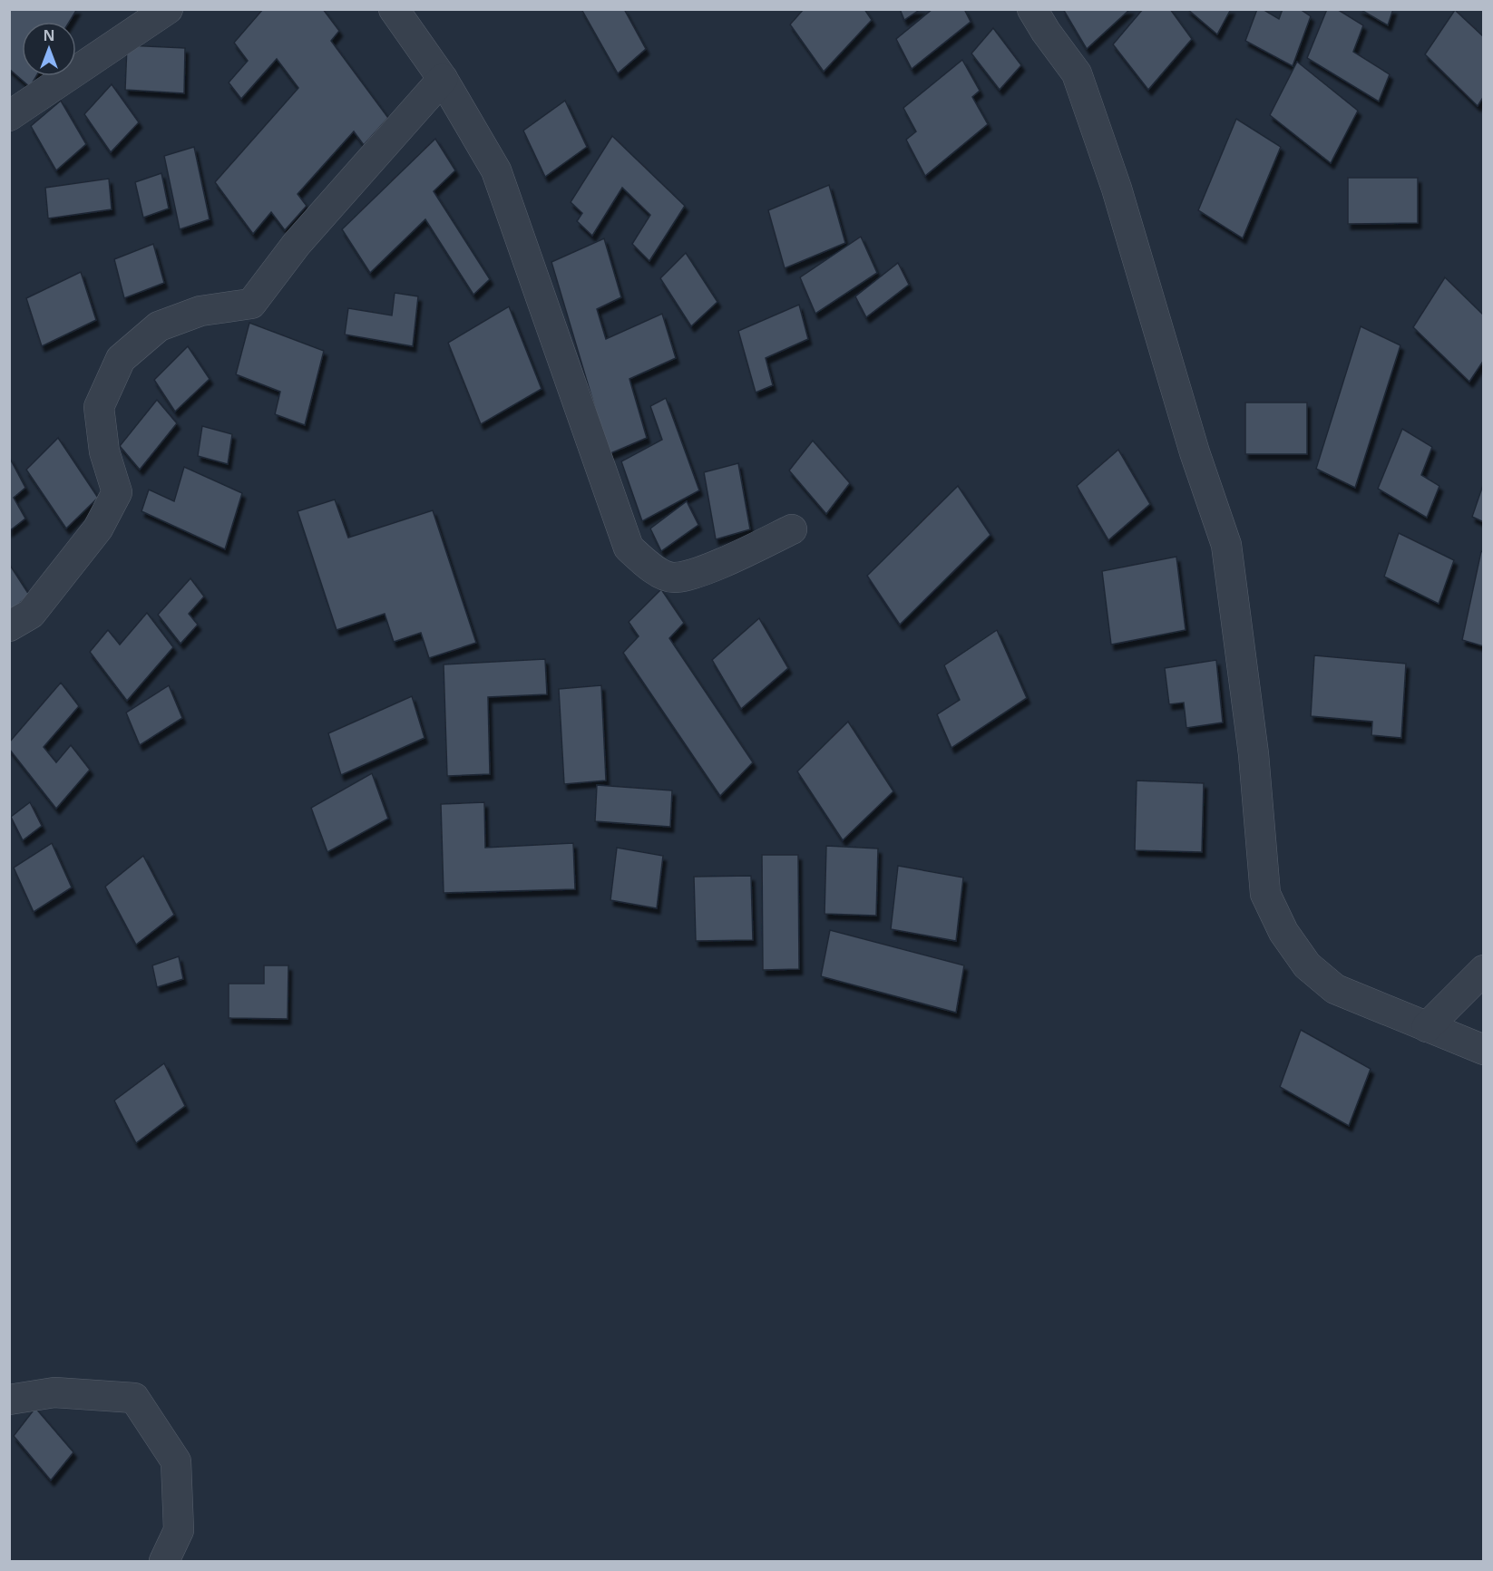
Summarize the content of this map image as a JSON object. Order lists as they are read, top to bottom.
{
  "north": "top"
}
